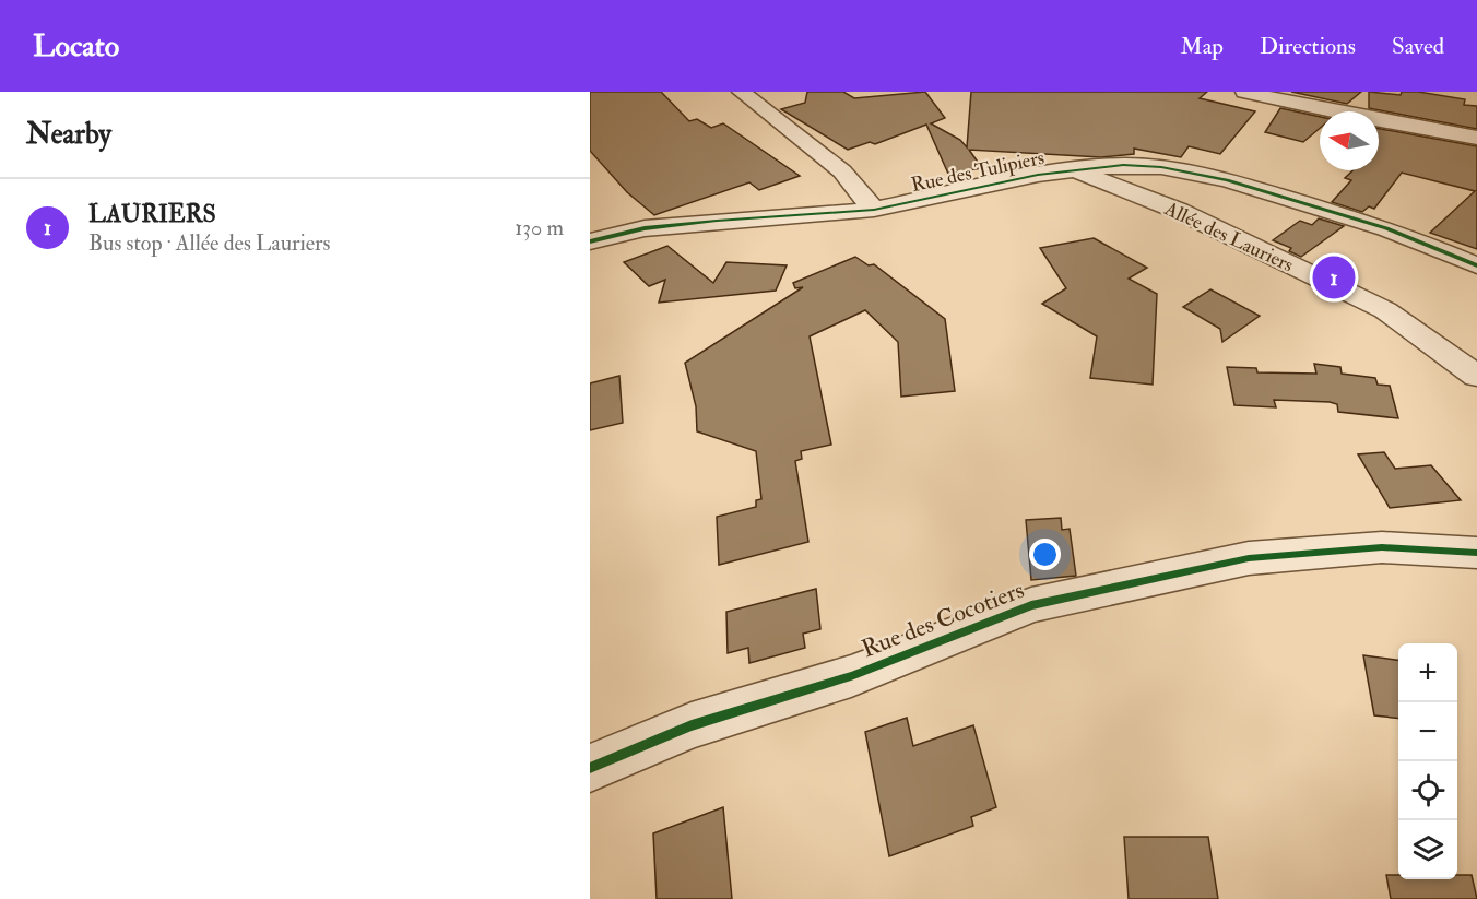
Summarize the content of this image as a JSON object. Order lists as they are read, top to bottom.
{
  "streets": {
    "street": ["Rue des Tulipiers", "Allée des Lauriers", "Rue des Cocotiers"]
  },
  "crossings": [
    ["Rue des Tulipiers", "Allée des Lauriers"]
  ],
  "north": "left",
  "page": {
    "header": "Locato",
    "nav": ["Map", "Directions", "Saved"],
    "heading": "Nearby",
    "list": [
      {
        "mark": "1",
        "name": "LAURIERS",
        "note": "Bus stop · Allée des Lauriers",
        "value": "130 m"
      }
    ],
    "pins": "1",
    "map_buttons": ["+", "−"]
  }
}
